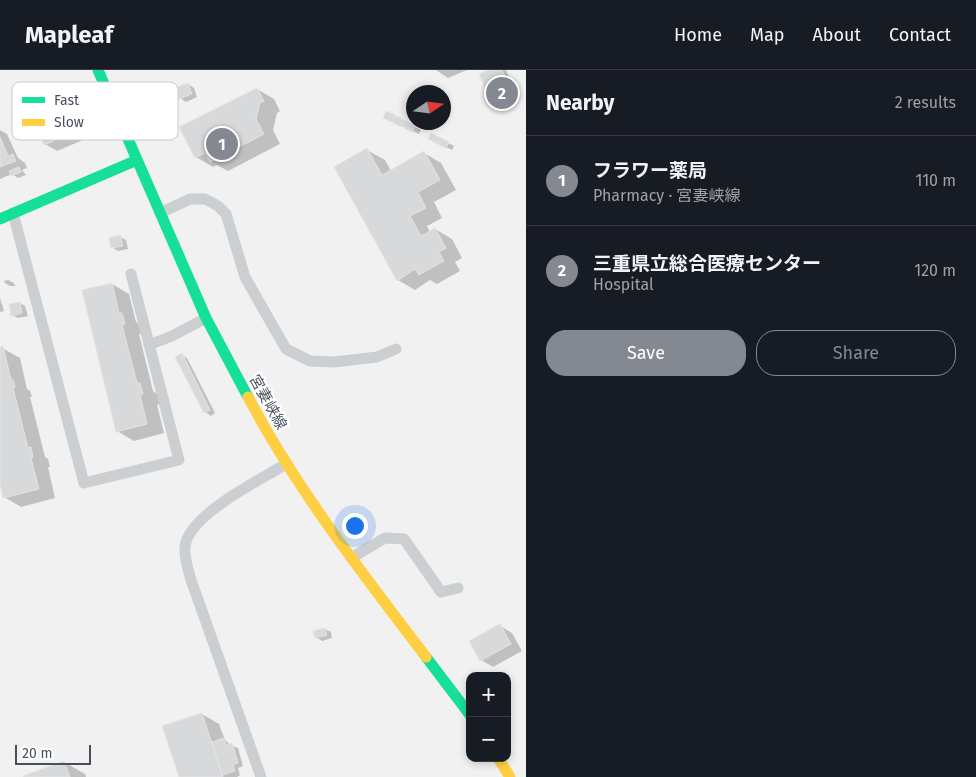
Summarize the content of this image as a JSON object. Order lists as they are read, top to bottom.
{
  "streets": {
    "main road": ["宮妻峡線"]
  },
  "legend": ["Fast", "Slow"],
  "scale_bar": "20 m",
  "north": "right",
  "page": {
    "header": "Mapleaf",
    "nav": [
      "Home",
      "Map",
      "About",
      "Contact"
    ],
    "heading": ["Nearby", "2 results"],
    "pins": ["2", "1"],
    "list": [
      {
        "mark": "1",
        "name": "フラワー薬局",
        "note": "Pharmacy · 宮妻峡線",
        "value": "110 m"
      },
      {
        "mark": "2",
        "name": "三重県立総合医療センター",
        "note": "Hospital",
        "value": "120 m"
      }
    ],
    "buttons": ["Save", "Share"],
    "map_buttons": ["+", "−"],
    "scale": "20 m"
  }
}
